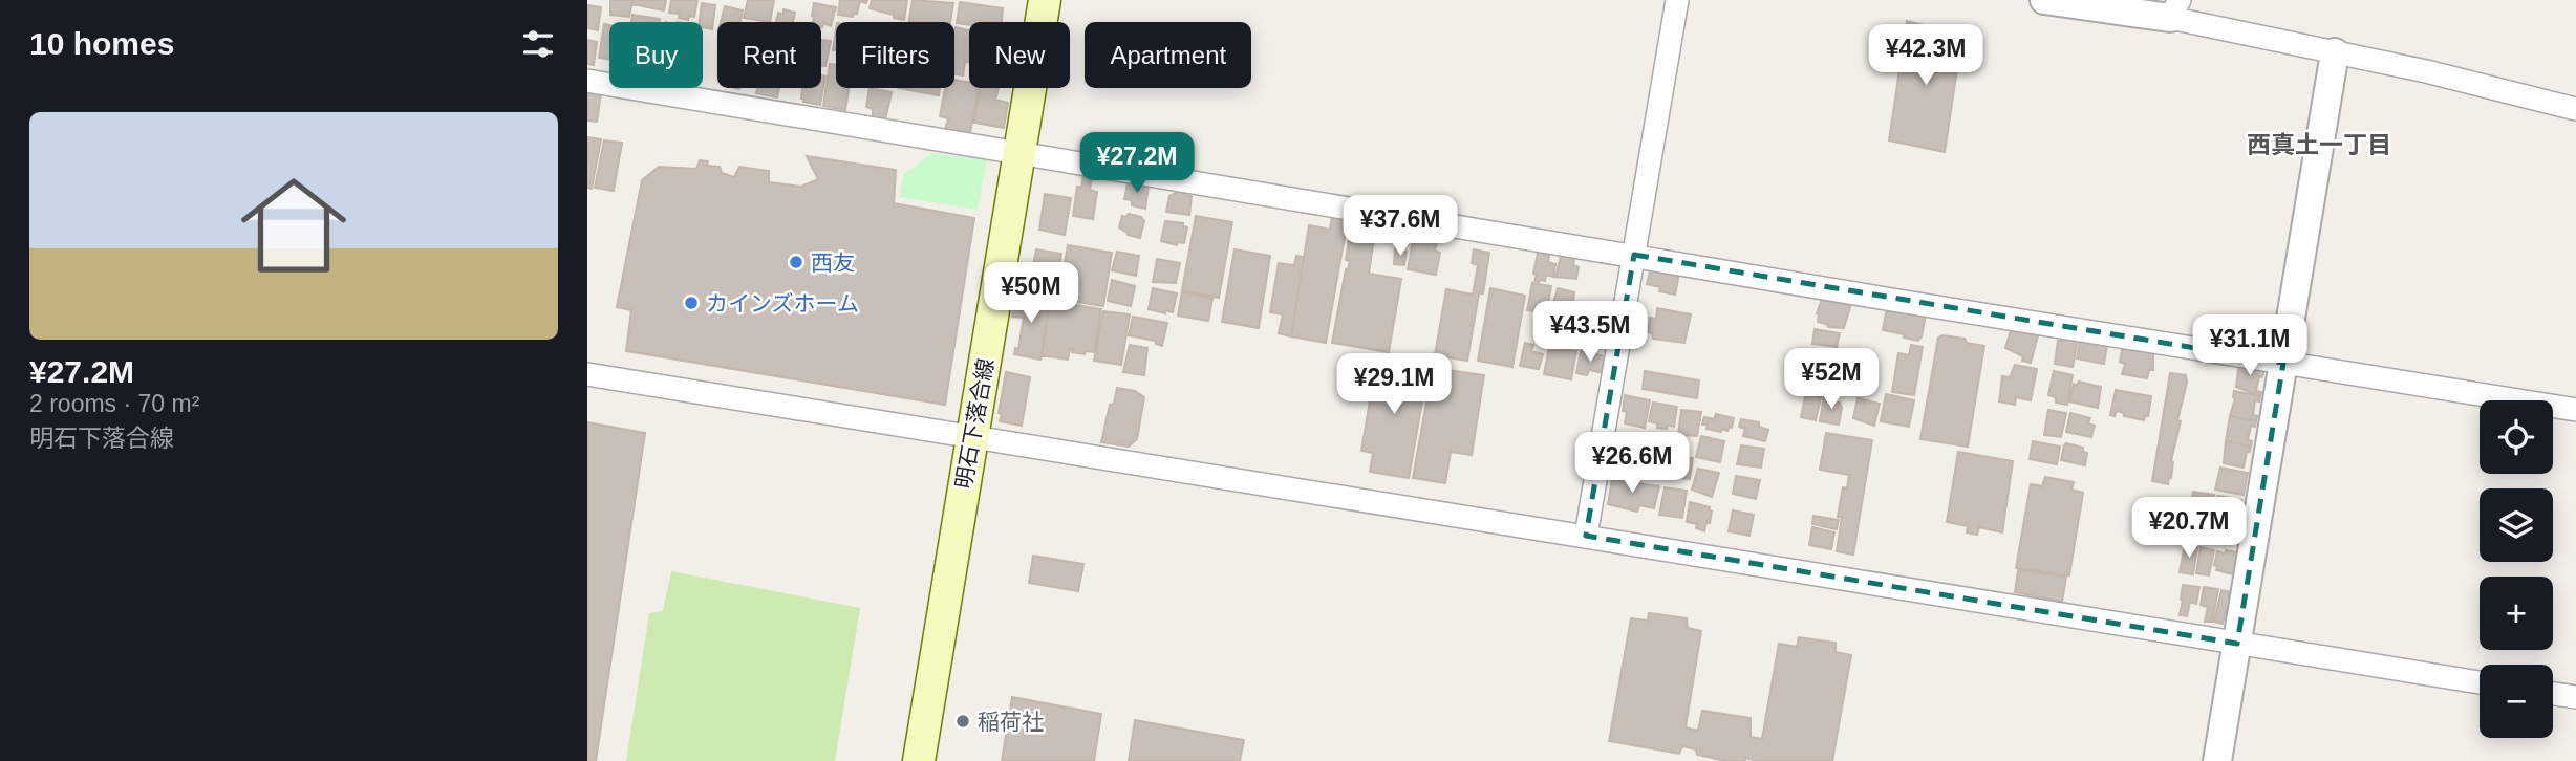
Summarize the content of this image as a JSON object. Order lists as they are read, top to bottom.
{
  "streets": {
    "main road": ["明石下落合線"]
  },
  "districts": ["西真土一丁目"],
  "places": ["西友", "カインズホーム", "稲荷社"],
  "page": {
    "heading": "10 homes",
    "chip": [
      "Buy",
      "Rent",
      "Filters",
      "New",
      "Apartment"
    ],
    "price": [
      "¥42.3M",
      "¥27.2M",
      "¥37.6M",
      "¥50M",
      "¥43.5M",
      "¥31.1M",
      "¥52M",
      "¥29.1M",
      "¥26.6M",
      "¥20.7M"
    ],
    "list": [
      {
        "name": "¥27.2M",
        "note": "2 rooms · 70 m² · 明石下落合線"
      }
    ],
    "map_buttons": ["+", "−"]
  }
}
